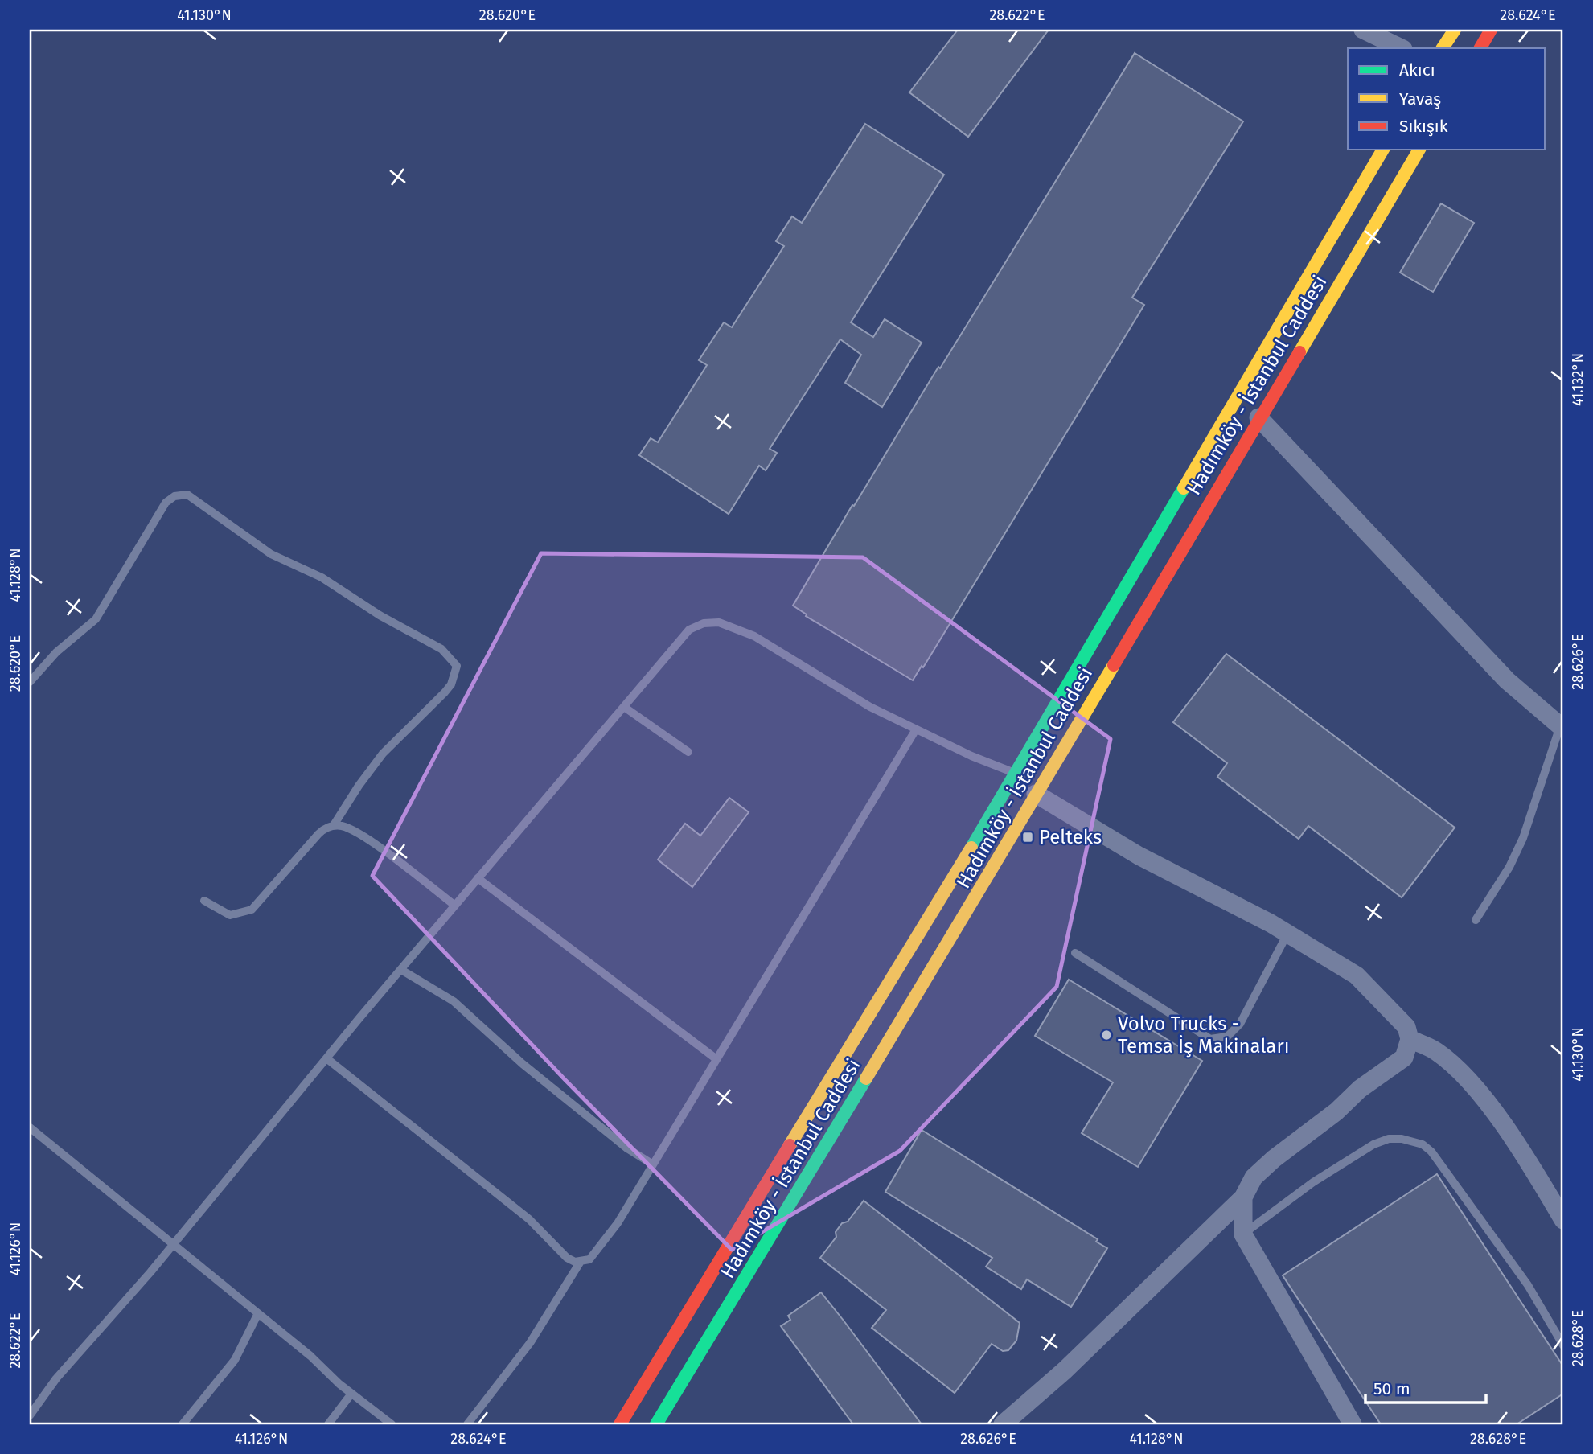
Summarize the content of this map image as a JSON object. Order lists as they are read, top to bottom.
{
  "streets": {
    "main road": ["Hadımköy - İstanbul Caddesi"]
  },
  "places": {
    "transit": ["Pelteks"],
    "other": ["Volvo Trucks - Temsa İş Makinaları"]
  },
  "legend": ["Akıcı", "Yavaş", "Sıkışık"],
  "scale_bar": "50 m",
  "coordinates": [
    "41.130°N",
    "28.620°E",
    "28.622°E",
    "28.624°E",
    "41.132°N",
    "41.128°N",
    "28.626°E",
    "41.126°N",
    "28.628°E"
  ]
}
